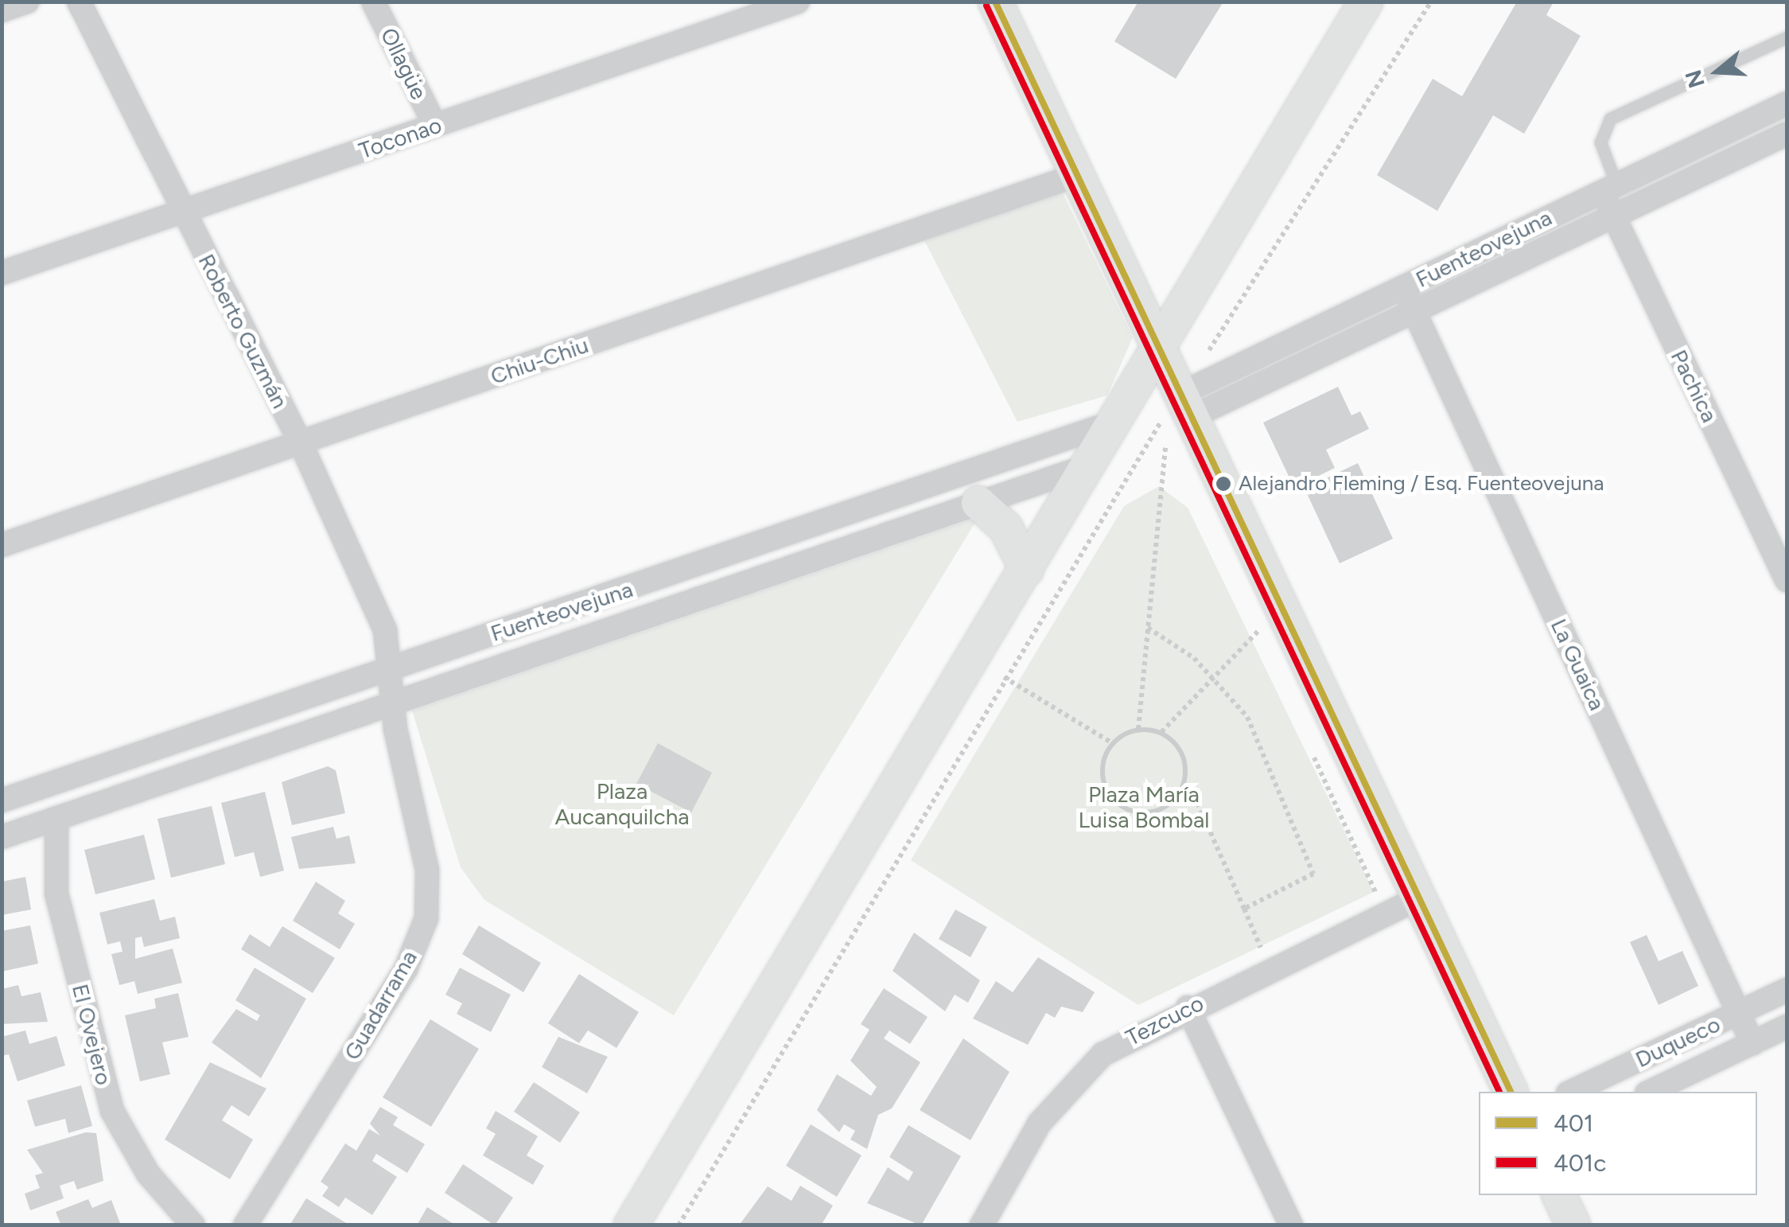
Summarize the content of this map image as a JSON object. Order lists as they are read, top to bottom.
{
  "streets": {
    "street": [
      "Ollagüe",
      "Toconao",
      "Fuenteovejuna",
      "Roberto Guzmán",
      "Chiu-Chiu",
      "Pachica",
      "La Guaica",
      "Guadarrama",
      "Tezcuco",
      "El Ovejero",
      "Duqueco"
    ]
  },
  "crossings": [
    ["Ollagüe", "Toconao"],
    ["Toconao", "Roberto Guzmán"],
    ["Fuenteovejuna", "Roberto Guzmán"],
    ["Fuenteovejuna", "Pachica"],
    ["Fuenteovejuna", "La Guaica"],
    ["Fuenteovejuna", "Guadarrama"],
    ["Fuenteovejuna", "El Ovejero"],
    ["Roberto Guzmán", "Chiu-Chiu"],
    ["Roberto Guzmán", "Guadarrama"],
    ["La Guaica", "Duqueco"]
  ],
  "parks": ["Plaza Aucanquilcha", "Plaza María Luisa Bombal"],
  "places": ["Alejandro Fleming / Esq. Fuenteovejuna"],
  "lines": ["transit line 401", "transit line 401c"],
  "legend": ["401", "401c"],
  "north": "left"
}
